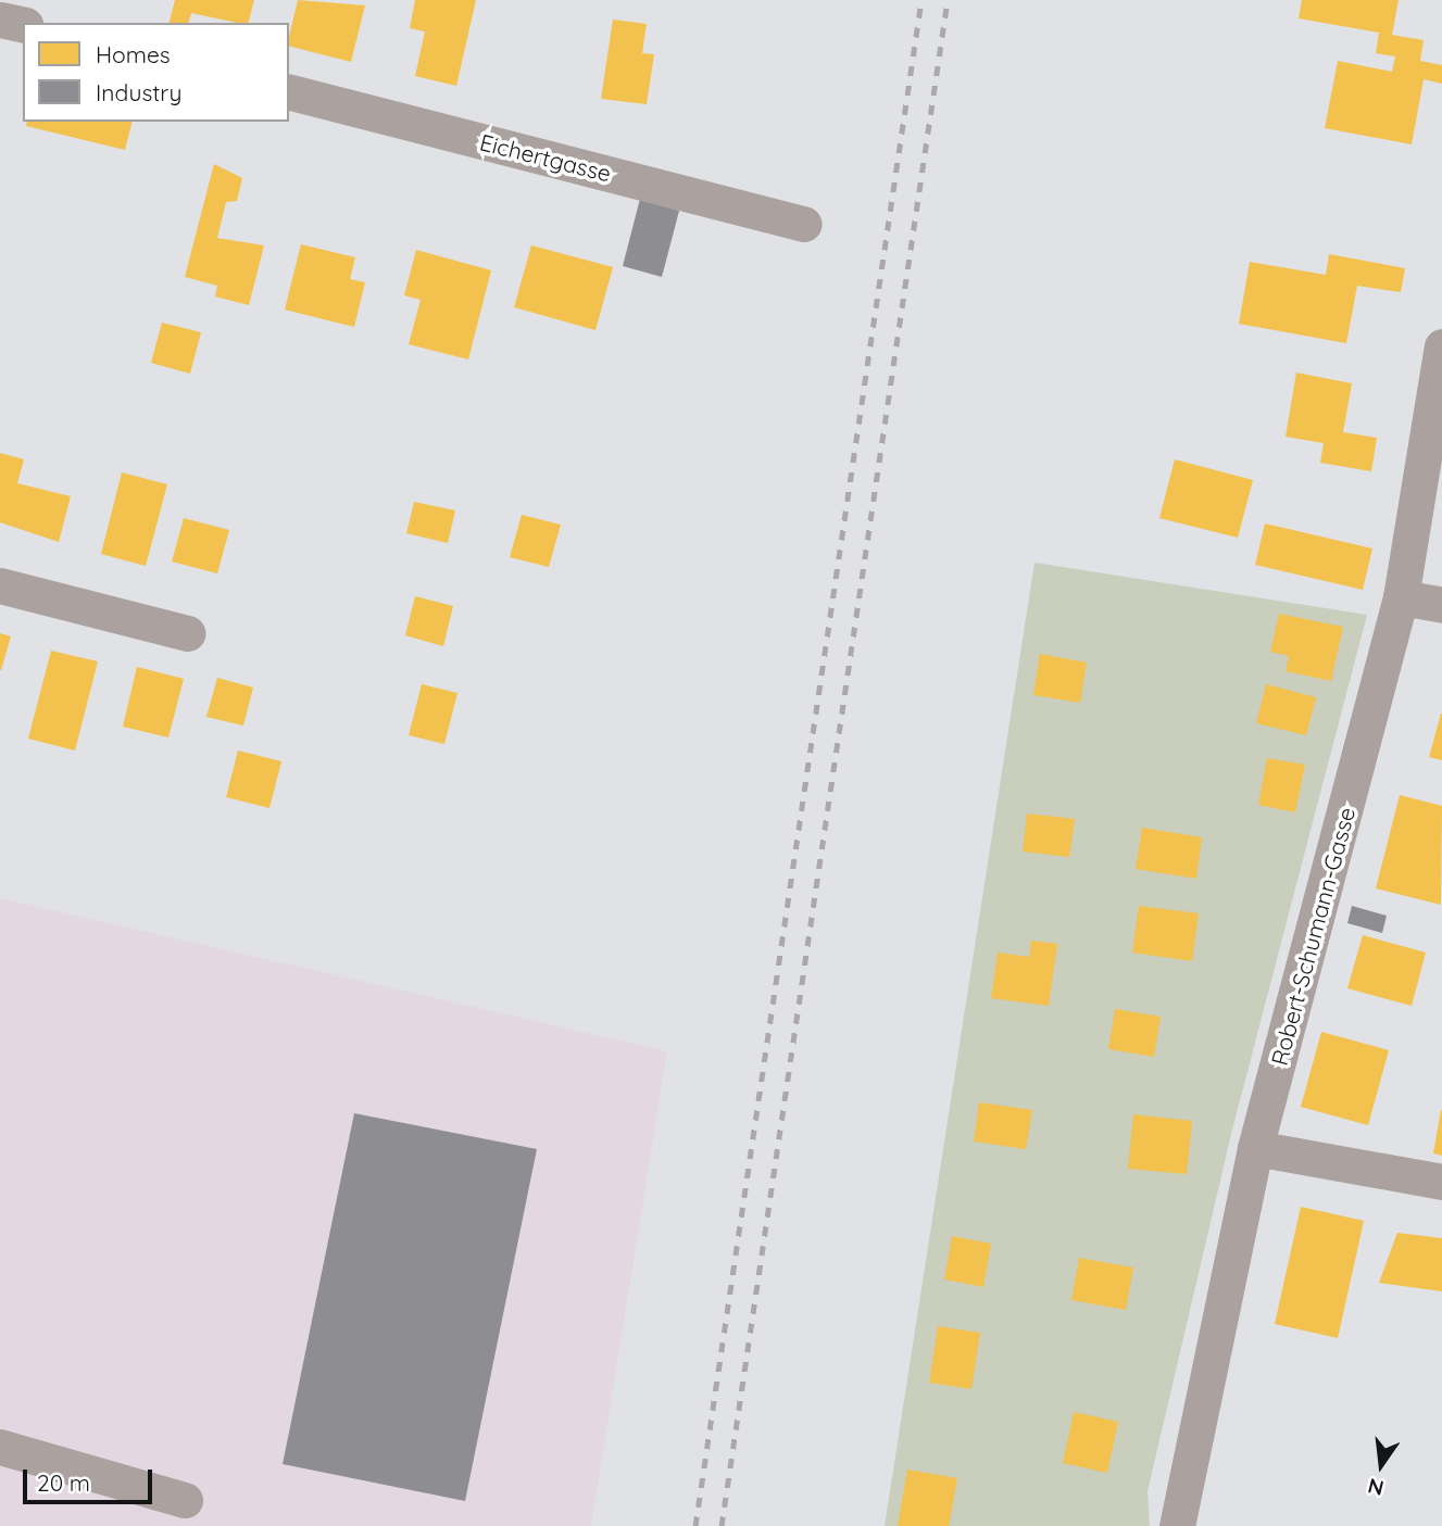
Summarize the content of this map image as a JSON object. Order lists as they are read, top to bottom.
{
  "streets": {
    "street": ["Eichertgasse", "Robert-Schumann-Gasse"]
  },
  "legend": ["Homes", "Industry"],
  "scale_bar": "20 m",
  "north": "bottom"
}
